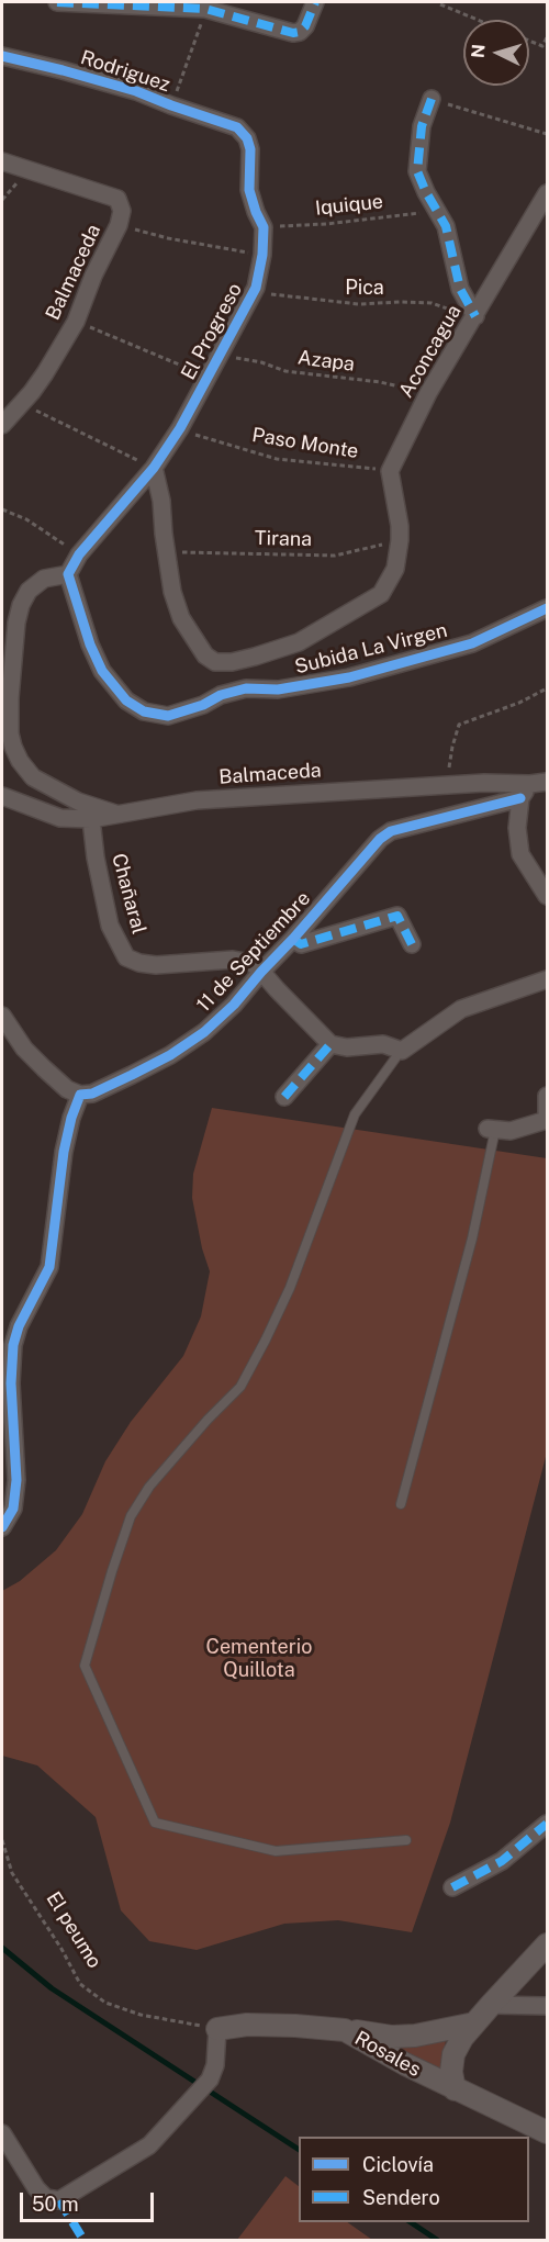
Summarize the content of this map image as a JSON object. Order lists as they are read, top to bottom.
{
  "streets": {
    "street": [
      "Rodriguez",
      "Balmaceda",
      "El Progreso",
      "Aconcagua",
      "Subida La Virgen",
      "Chañaral",
      "11 de Septiembre",
      "Rosales"
    ],
    "path": [
      "Iquique",
      "Pica",
      "Azapa",
      "Paso Monte",
      "Tirana",
      "El peumo"
    ]
  },
  "crossings": [
    ["Rodriguez", "El Progreso"],
    ["Iquique", "El Progreso"],
    ["Balmaceda", "Chañaral"],
    ["Pica", "El Progreso"],
    ["Pica", "Aconcagua"],
    ["El Progreso", "Azapa"],
    ["El Progreso", "Paso Monte"],
    ["Aconcagua", "Azapa"],
    ["Aconcagua", "Paso Monte"],
    ["Chañaral", "11 de Septiembre"],
    ["El peumo", "Rosales"]
  ],
  "parks": ["Cementerio Quillota"],
  "legend": ["Ciclovía", "Sendero"],
  "scale_bar": "50 m",
  "north": "left"
}
